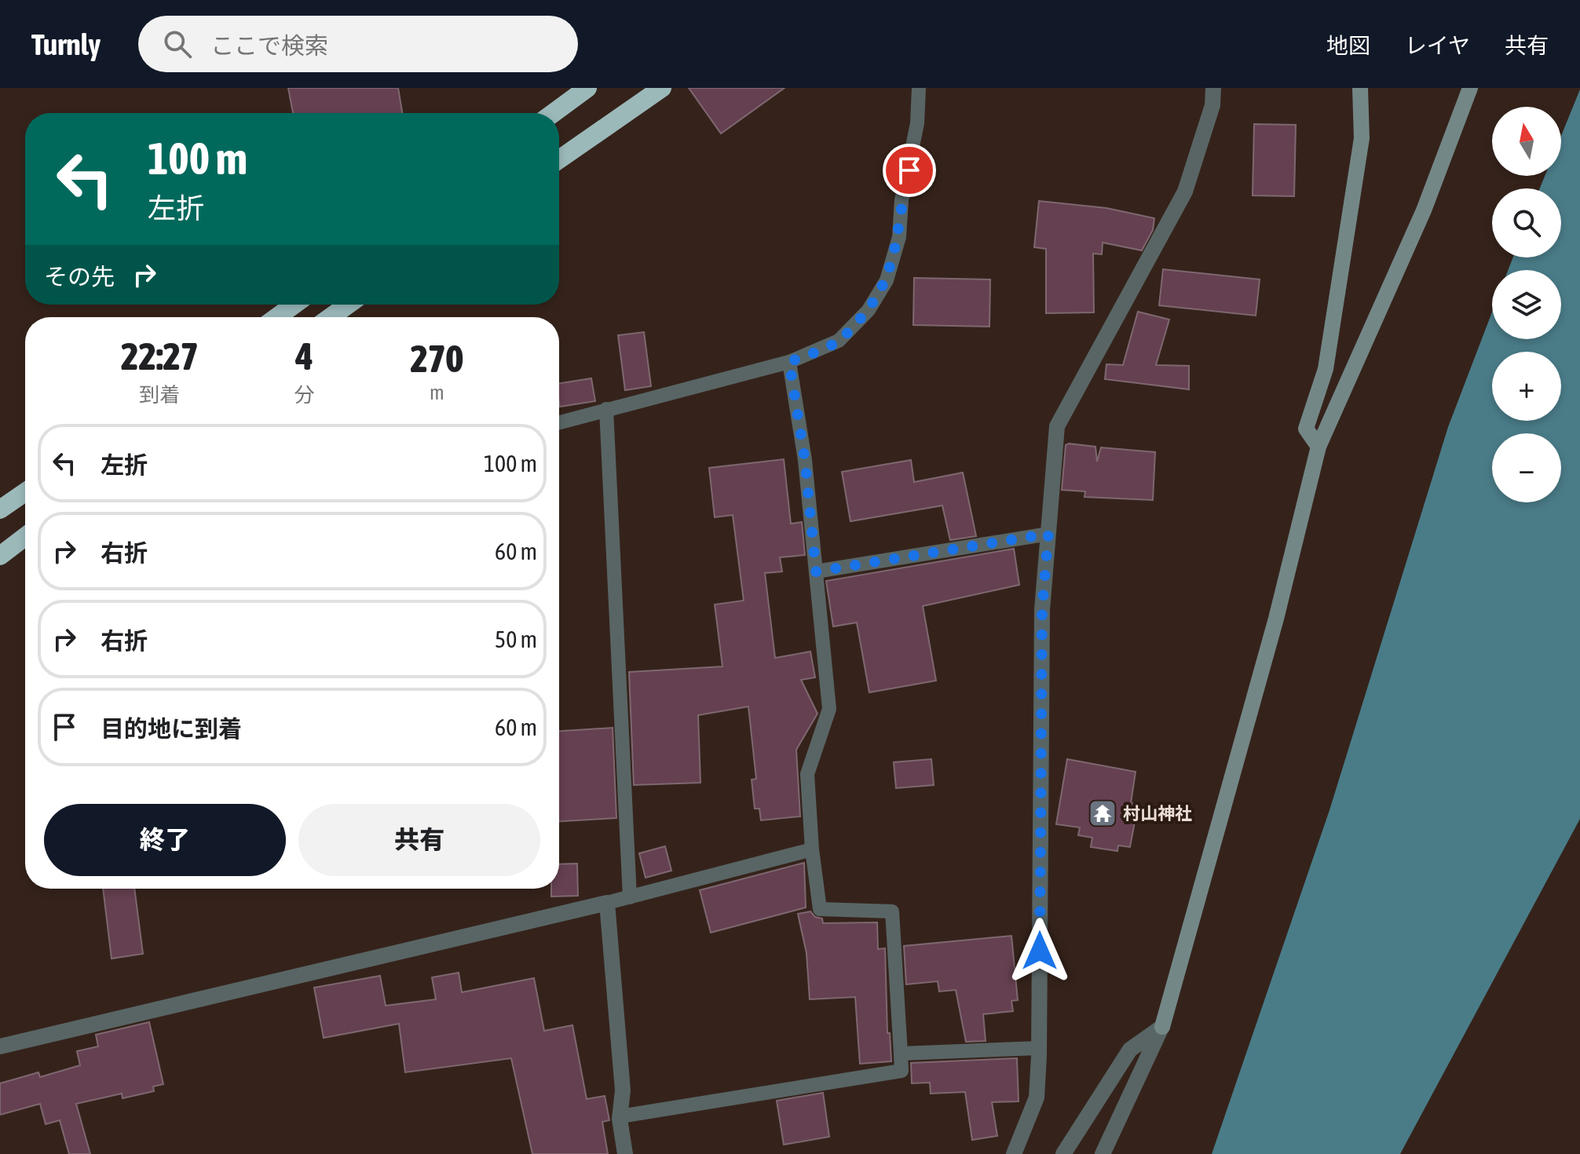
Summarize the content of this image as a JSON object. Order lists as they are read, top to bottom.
{
  "places": {
    "temple": ["村山神社"]
  },
  "north": "top",
  "page": {
    "header": "Turnly",
    "search": "ここで検索",
    "nav": ["地図", "レイヤ", "共有"],
    "map_buttons": ["+", "−"],
    "turn": ["100 m", "左折"],
    "then": "その先",
    "eta": [
      "22:27",
      "到着",
      "4",
      "分",
      "270",
      "m"
    ],
    "list": [
      {
        "name": "左折",
        "value": "100 m"
      },
      {
        "name": "右折",
        "value": "60 m"
      },
      {
        "name": "右折",
        "value": "50 m"
      },
      {
        "name": "目的地に到着",
        "value": "60 m"
      }
    ],
    "buttons": ["終了", "共有"]
  }
}
